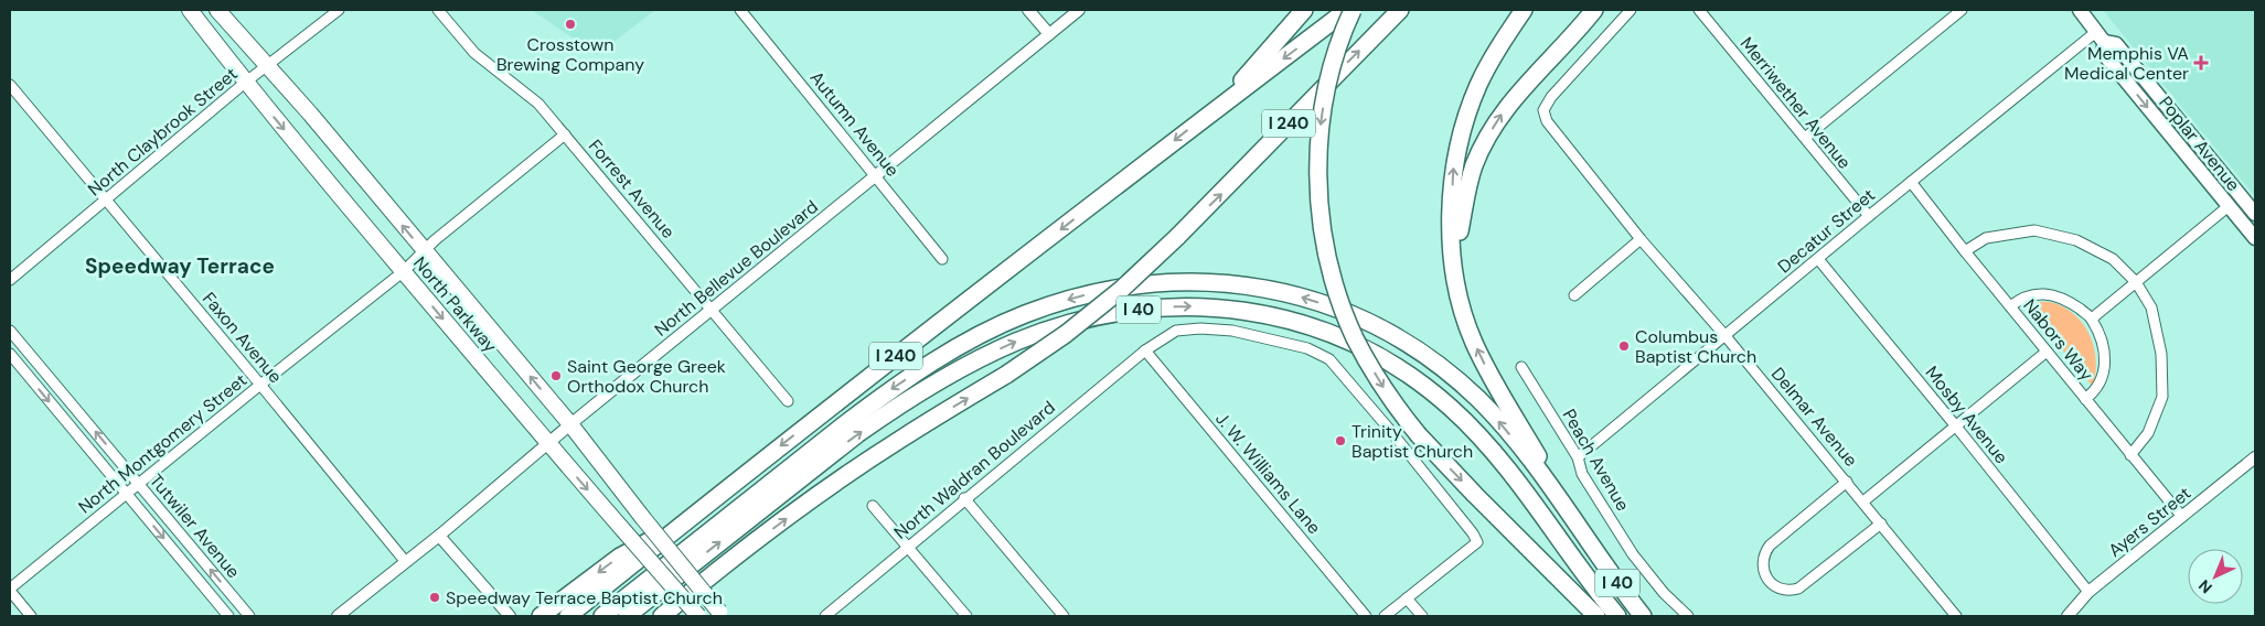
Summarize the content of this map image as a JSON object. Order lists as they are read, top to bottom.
{
  "streets": {
    "highway": ["I 240", "I 40"],
    "main road": ["Poplar Avenue", "North Parkway"],
    "street": [
      "Merriwether Avenue",
      "Autumn Avenue",
      "North Claybrook Street",
      "Forrest Avenue",
      "Decatur Street",
      "North Bellevue Boulevard",
      "Faxon Avenue",
      "Nabors Way",
      "Mosby Avenue",
      "Delmar Avenue",
      "North Montgomery Street",
      "Peach Avenue",
      "North Waldran Boulevard",
      "J. W. Williams Lane",
      "Ayers Street",
      "Tutwiler Avenue"
    ]
  },
  "crossings": [
    ["Merriwether Avenue", "Decatur Street"],
    ["Autumn Avenue", "North Bellevue Boulevard"],
    ["North Claybrook Street", "North Parkway"],
    ["North Claybrook Street", "Faxon Avenue"],
    ["Poplar Avenue", "Decatur Street"],
    ["Forrest Avenue", "North Bellevue Boulevard"],
    ["Forrest Avenue", "North Montgomery Street"],
    ["Decatur Street", "Nabors Way"],
    ["Decatur Street", "Mosby Avenue"],
    ["Decatur Street", "Delmar Avenue"],
    ["Decatur Street", "Peach Avenue"],
    ["North Bellevue Boulevard", "North Parkway"],
    ["North Bellevue Boulevard", "Faxon Avenue"],
    ["North Parkway", "North Montgomery Street"],
    ["Faxon Avenue", "North Montgomery Street"],
    ["Nabors Way", "Ayers Street"],
    ["Mosby Avenue", "Ayers Street"],
    ["North Montgomery Street", "Tutwiler Avenue"],
    ["North Waldran Boulevard", "J. W. Williams Lane"]
  ],
  "districts": ["Speedway Terrace"],
  "places": {
    "other": [
      "Crosstown Brewing Company",
      "Columbus Baptist Church",
      "Saint George Greek Orthodox Church",
      "Trinity Baptist Church",
      "Speedway Terrace Baptist Church"
    ],
    "health": ["Memphis VA Medical Center"]
  },
  "north": "bottom left"
}
